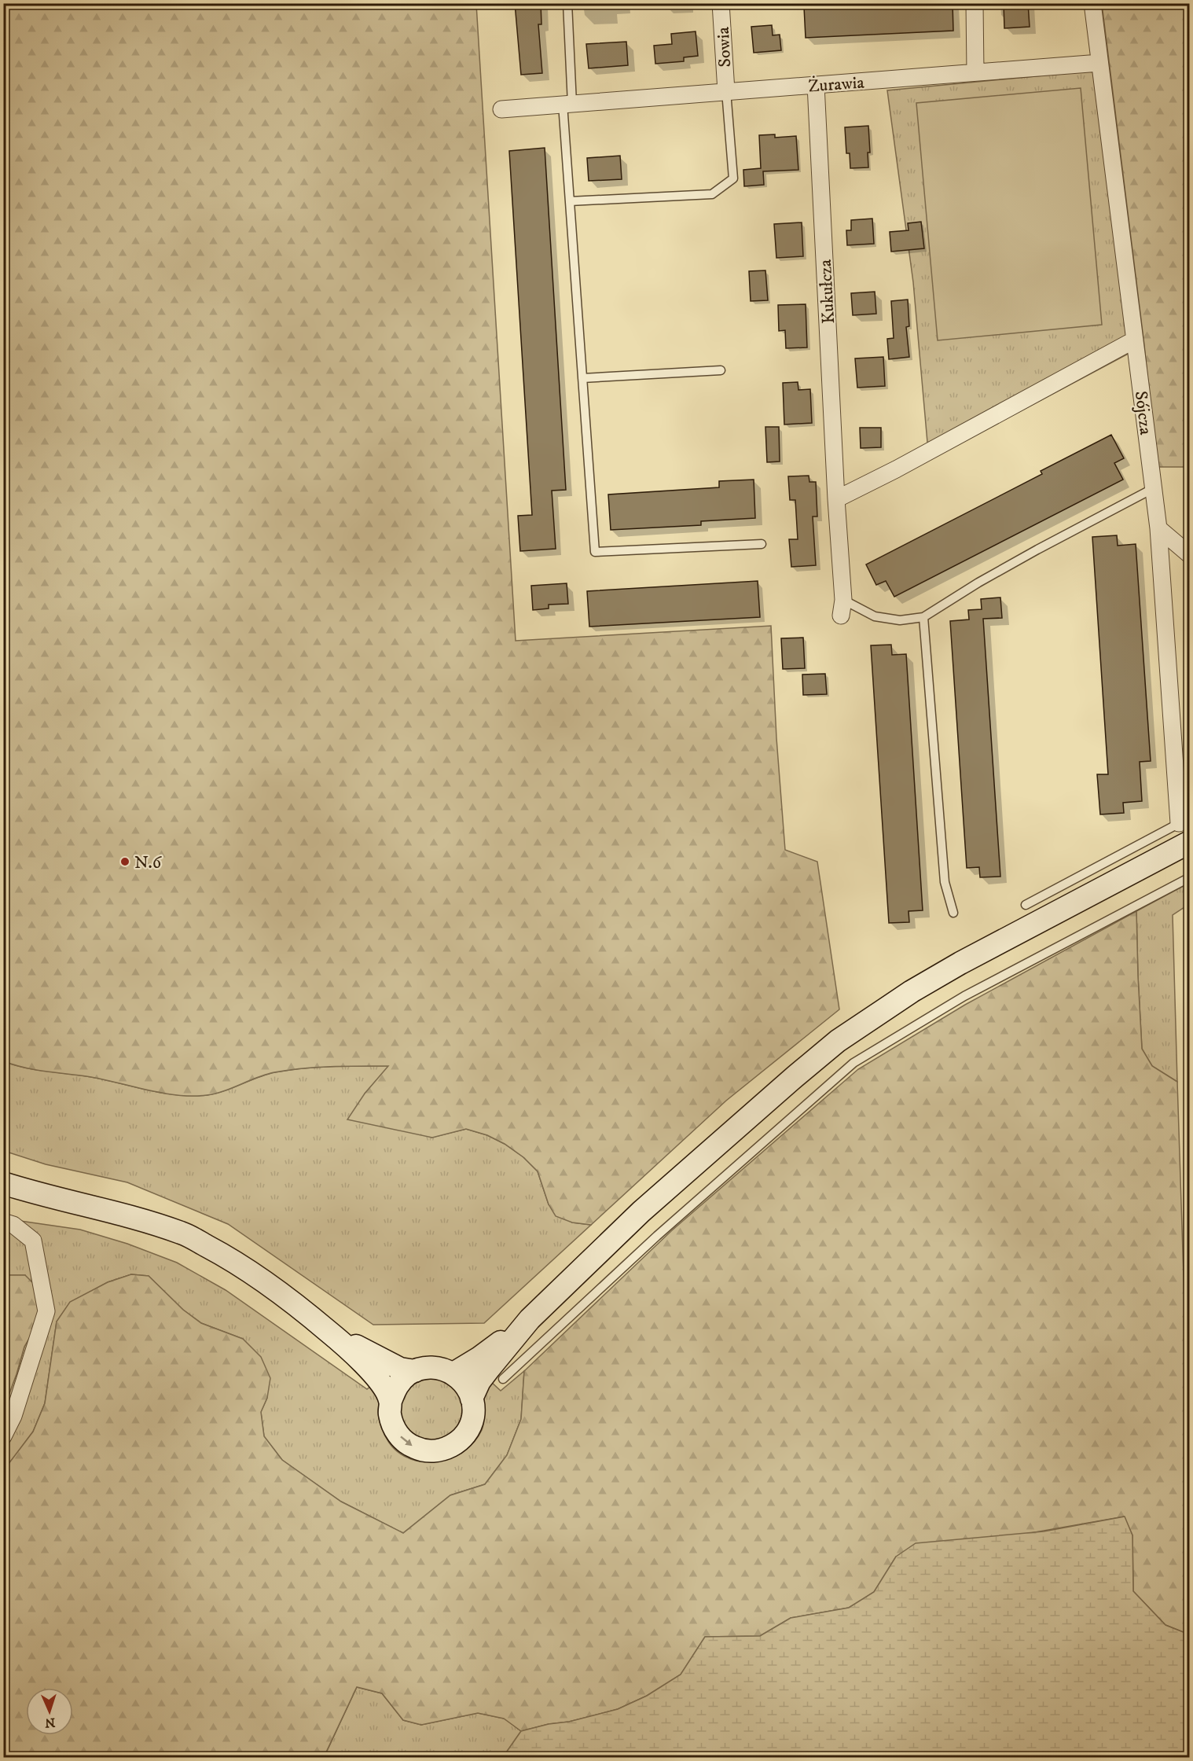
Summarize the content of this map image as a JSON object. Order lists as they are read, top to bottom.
{
  "streets": {
    "street": [
      "Sowia",
      "Żurawia",
      "Kukułcza",
      "Sójcza"
    ]
  },
  "crossings": [
    ["Sowia", "Żurawia"],
    ["Żurawia", "Kukułcza"],
    ["Żurawia", "Sójcza"]
  ],
  "places": ["N.6"],
  "north": "bottom"
}
